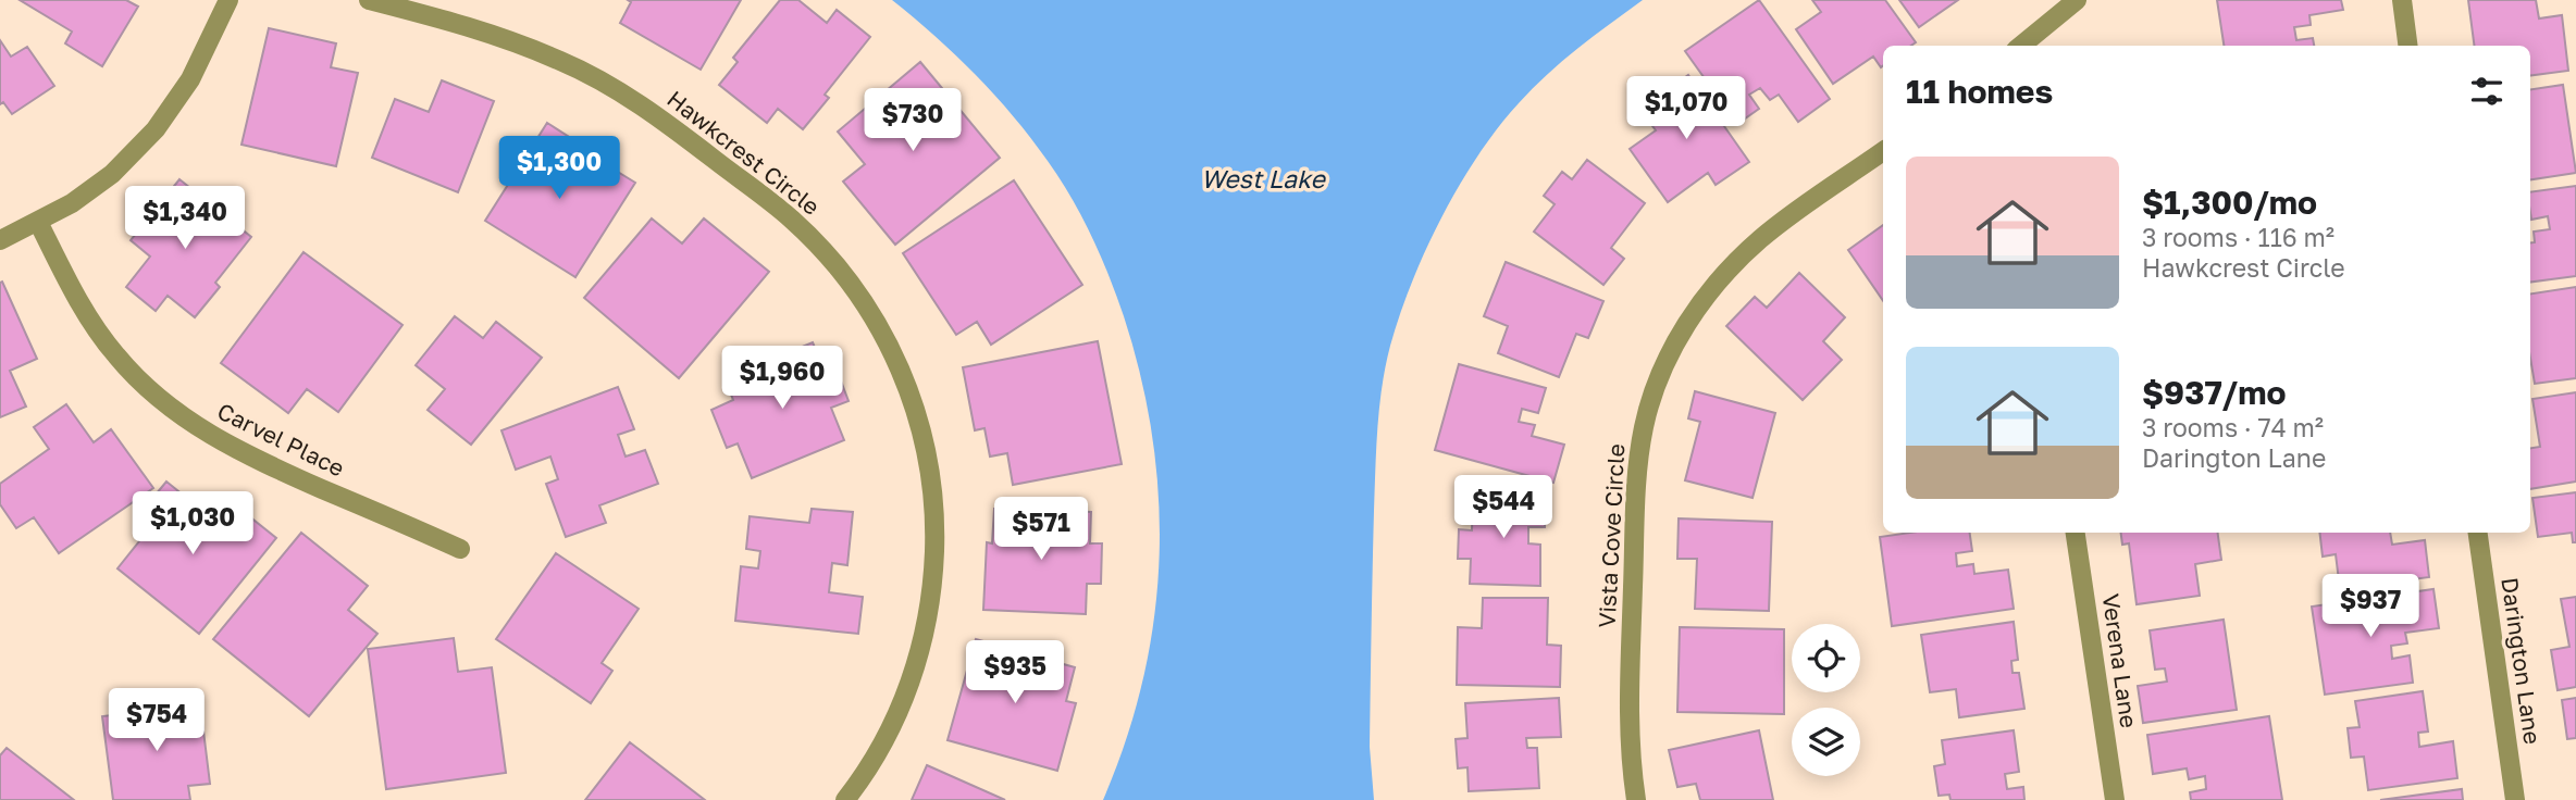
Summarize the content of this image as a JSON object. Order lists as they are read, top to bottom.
{
  "streets": {
    "street": [
      "Hawkcrest Circle",
      "Carvel Place",
      "Vista Cove Circle",
      "Verena Lane",
      "Darington Lane"
    ]
  },
  "water": ["West Lake"],
  "page": {
    "heading": "11 homes",
    "price": [
      "$1,070",
      "$730",
      "$1,300",
      "$1,340",
      "$1,960",
      "$544",
      "$1,030",
      "$571",
      "$937",
      "$935",
      "$754"
    ],
    "list": [
      {
        "name": "$1,300/mo",
        "note": "3 rooms · 116 m² · Hawkcrest Circle"
      },
      {
        "name": "$937/mo",
        "note": "3 rooms · 74 m² · Darington Lane"
      }
    ]
  }
}
